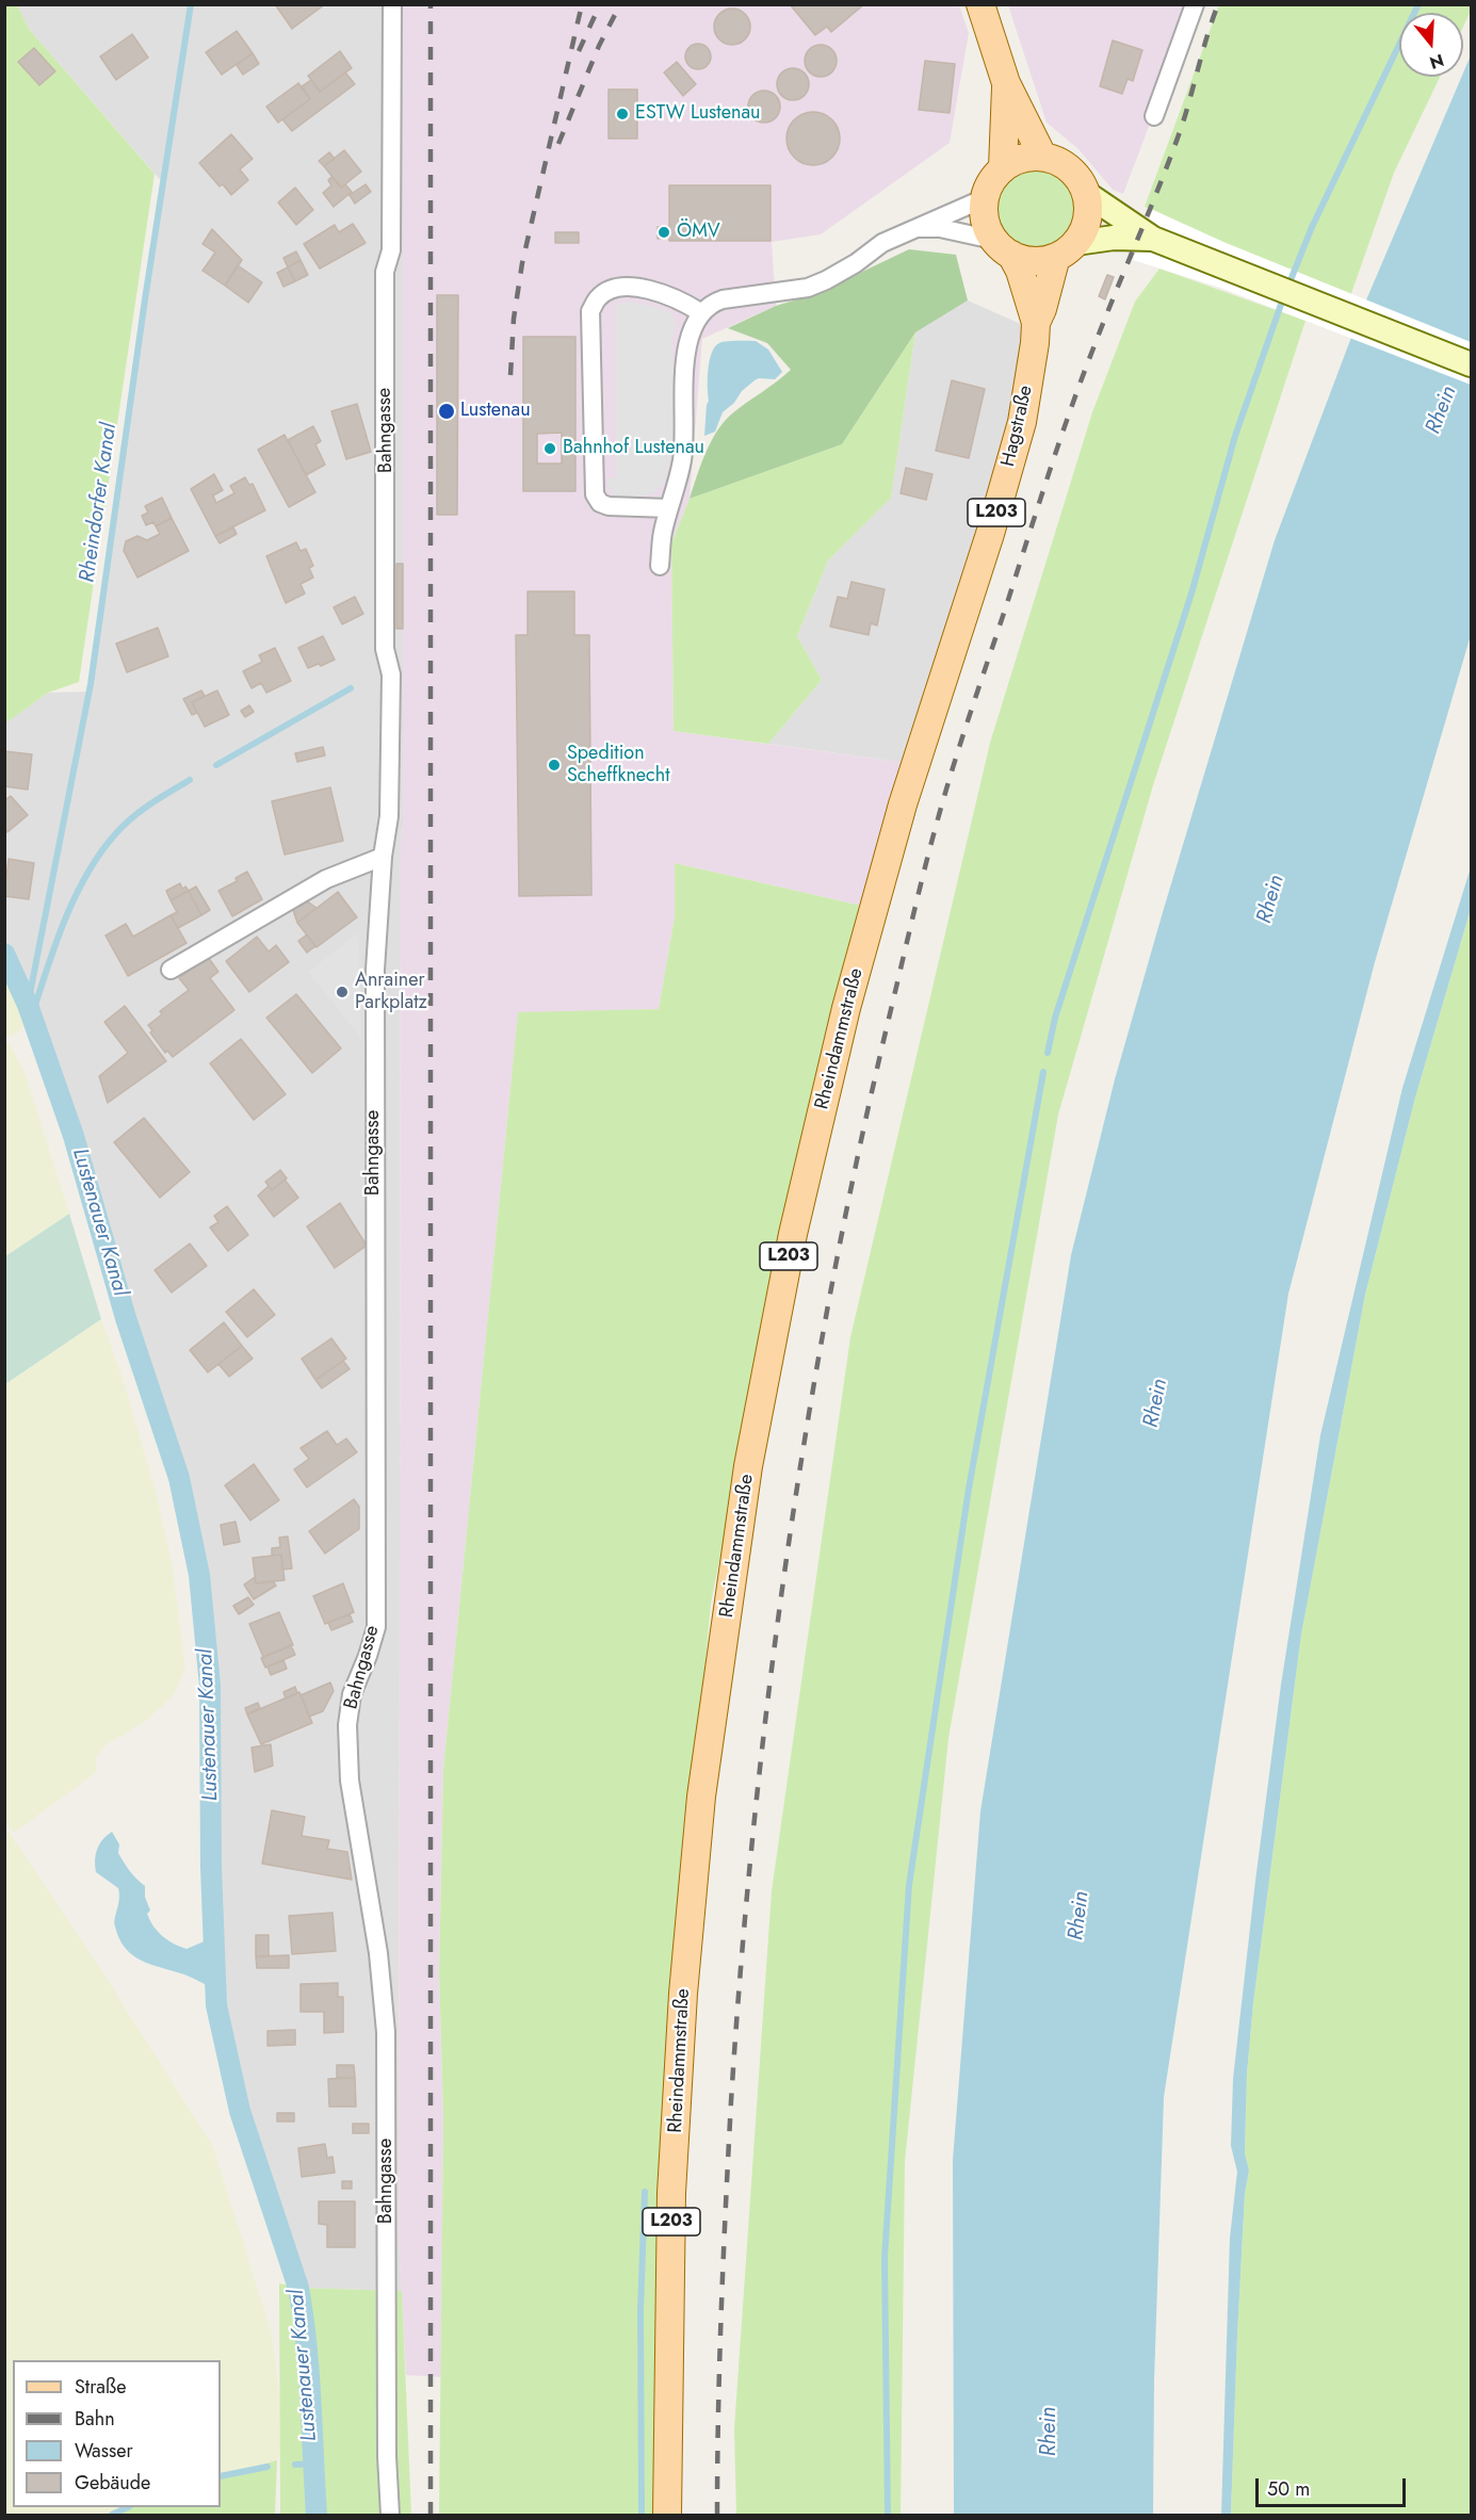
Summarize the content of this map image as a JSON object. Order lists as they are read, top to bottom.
{
  "streets": {
    "main road": ["Hagstraße", "L203", "Rheindammstraße"],
    "street": ["Bahngasse"]
  },
  "crossings": [
    ["Hagstraße", "Rheindammstraße"]
  ],
  "water": ["Rhein", "Rheindorfer Kanal", "Lustenauer Kanal"],
  "places": [
    "ESTW Lustenau",
    "ÖMV",
    "Lustenau",
    "Bahnhof Lustenau",
    "Spedition Scheffknecht",
    "Anrainer Parkplatz"
  ],
  "legend": [
    "Straße",
    "Bahn",
    "Wasser",
    "Gebäude"
  ],
  "scale_bar": "50 m",
  "north": "bottom"
}
